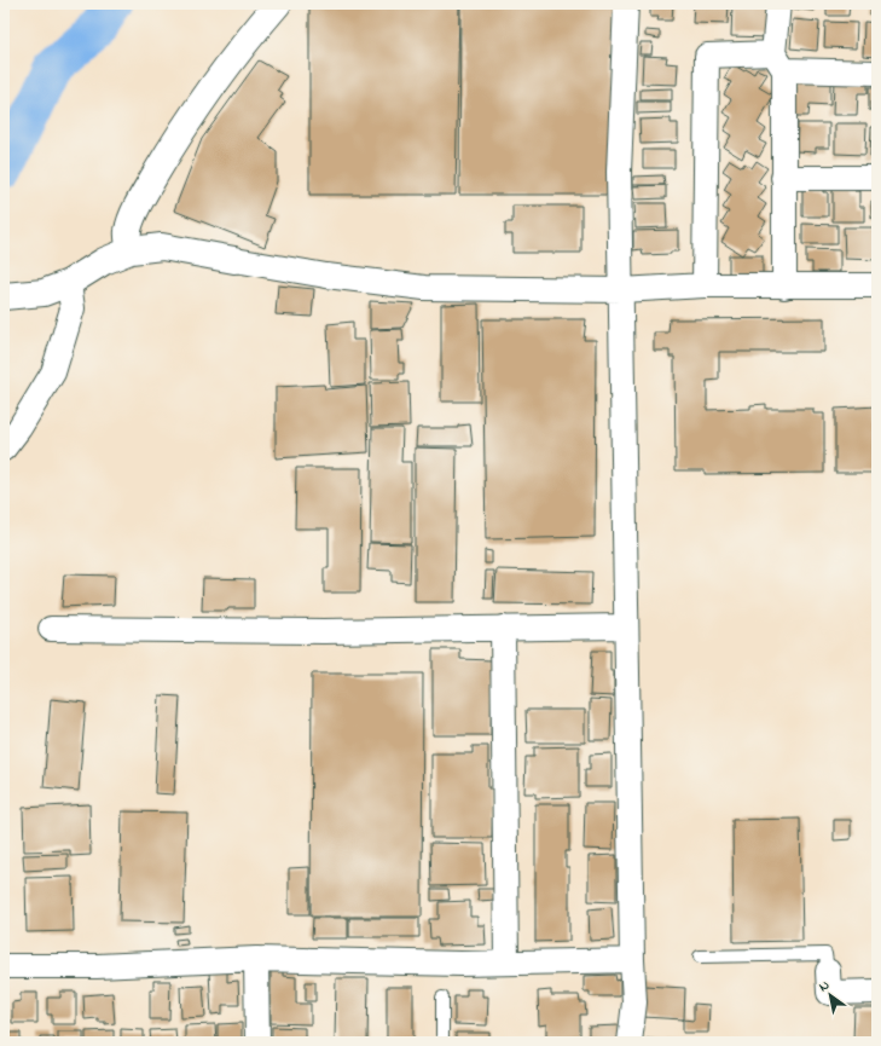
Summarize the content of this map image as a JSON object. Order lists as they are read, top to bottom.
{
  "north": "top left"
}
